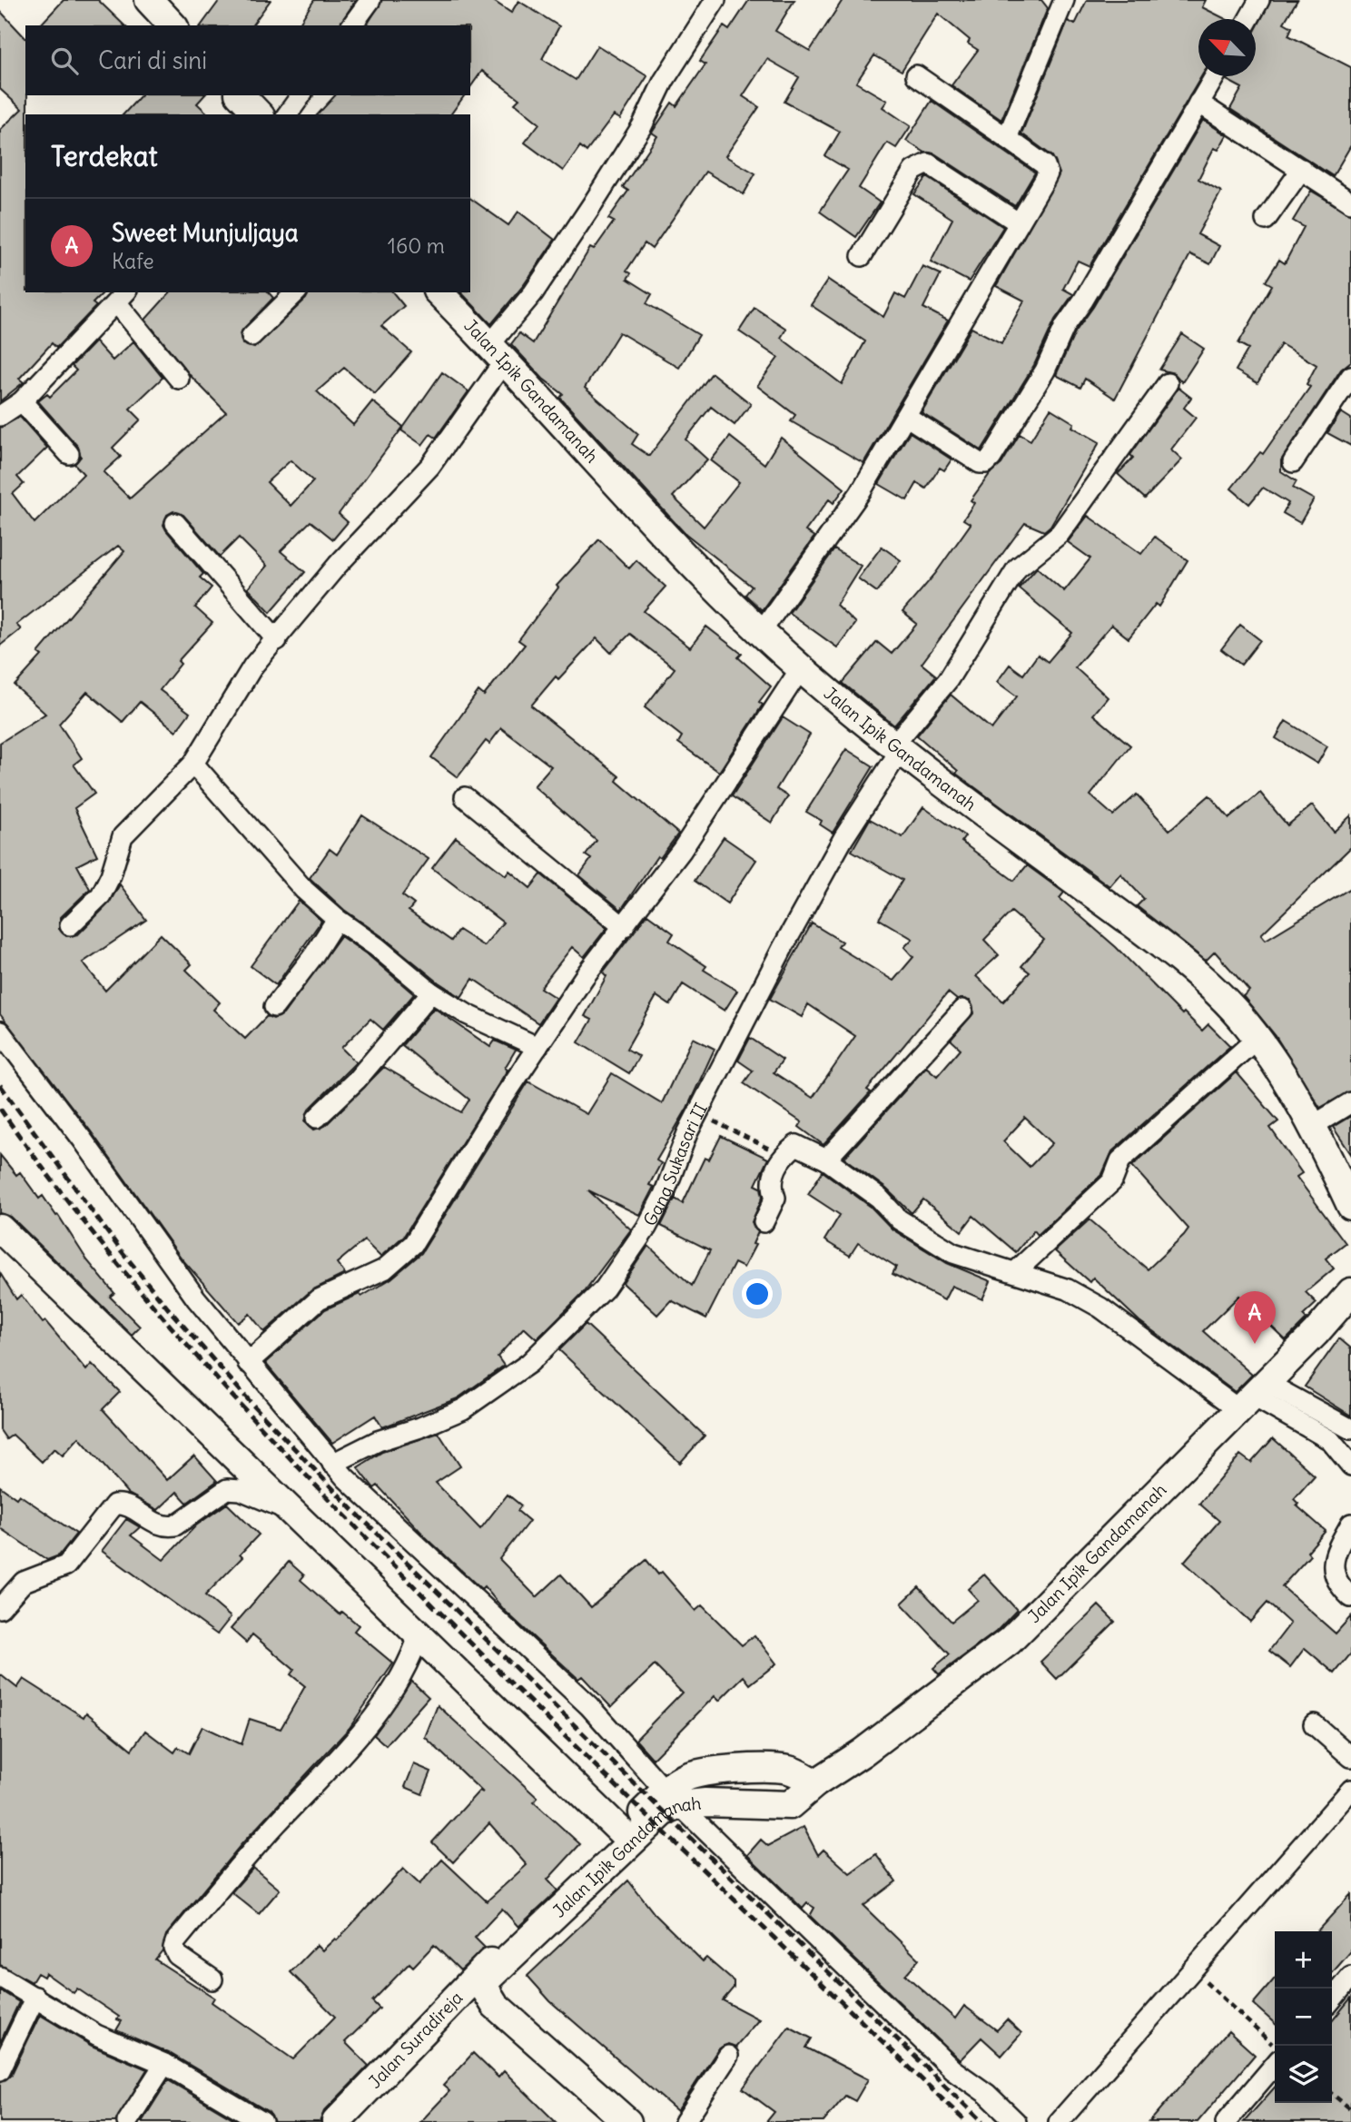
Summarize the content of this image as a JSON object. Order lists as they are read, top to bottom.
{
  "streets": {
    "street": ["Jalan Ipik Gandamanah", "Gang Sukasari II", "Jalan Suradireja"]
  },
  "crossings": [
    ["Jalan Ipik Gandamanah", "Gang Sukasari II"],
    ["Jalan Ipik Gandamanah", "Jalan Suradireja"]
  ],
  "north": "top left",
  "page": {
    "search": "Cari di sini",
    "heading": "Terdekat",
    "list": [
      {
        "mark": "A",
        "name": "Sweet Munjuljaya",
        "note": "Kafe",
        "value": "160 m"
      }
    ],
    "pins": "A",
    "map_buttons": ["+", "−"]
  }
}
